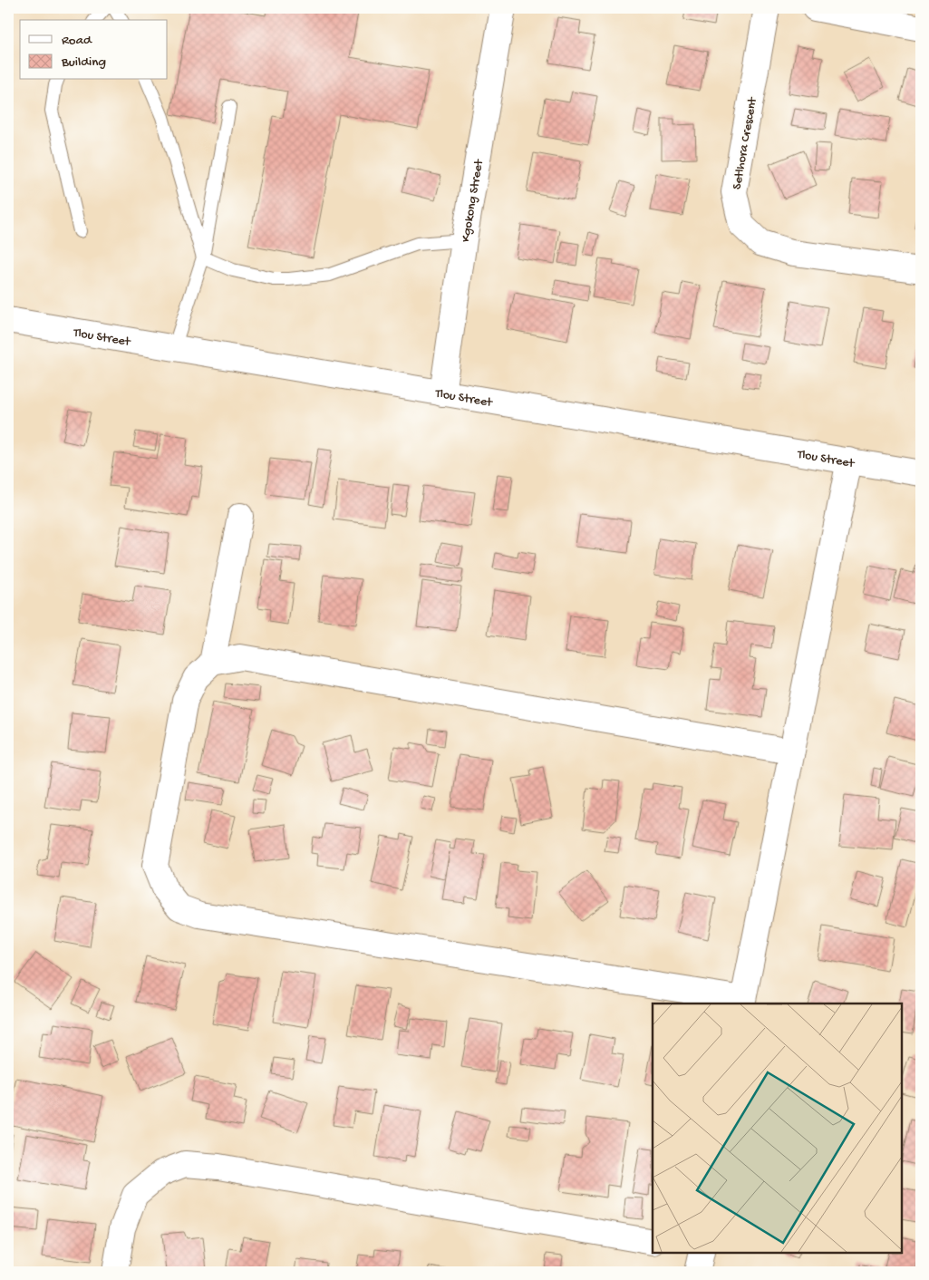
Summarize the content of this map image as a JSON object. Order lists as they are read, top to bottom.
{
  "streets": {
    "street": ["Setlhora Crescent", "Kgokong Street", "Tlou Street"]
  },
  "crossings": [
    ["Kgokong Street", "Tlou Street"]
  ],
  "legend": ["Road", "Building"]
}
